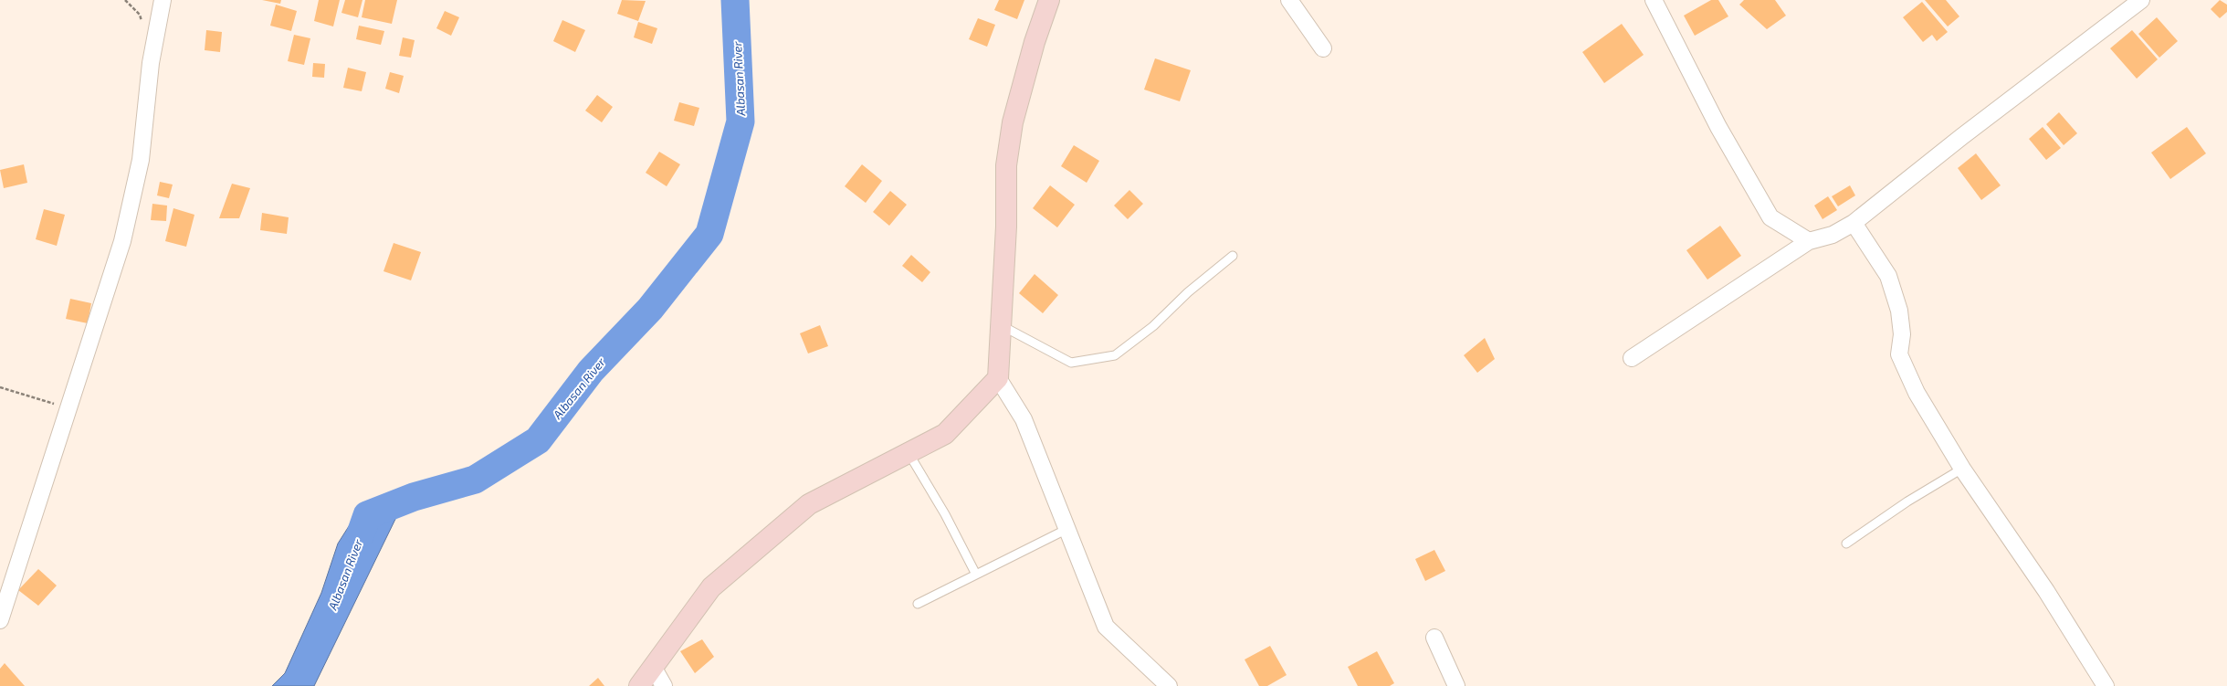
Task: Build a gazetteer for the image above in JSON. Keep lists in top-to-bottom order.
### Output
{
  "water": ["Albasan River"]
}
